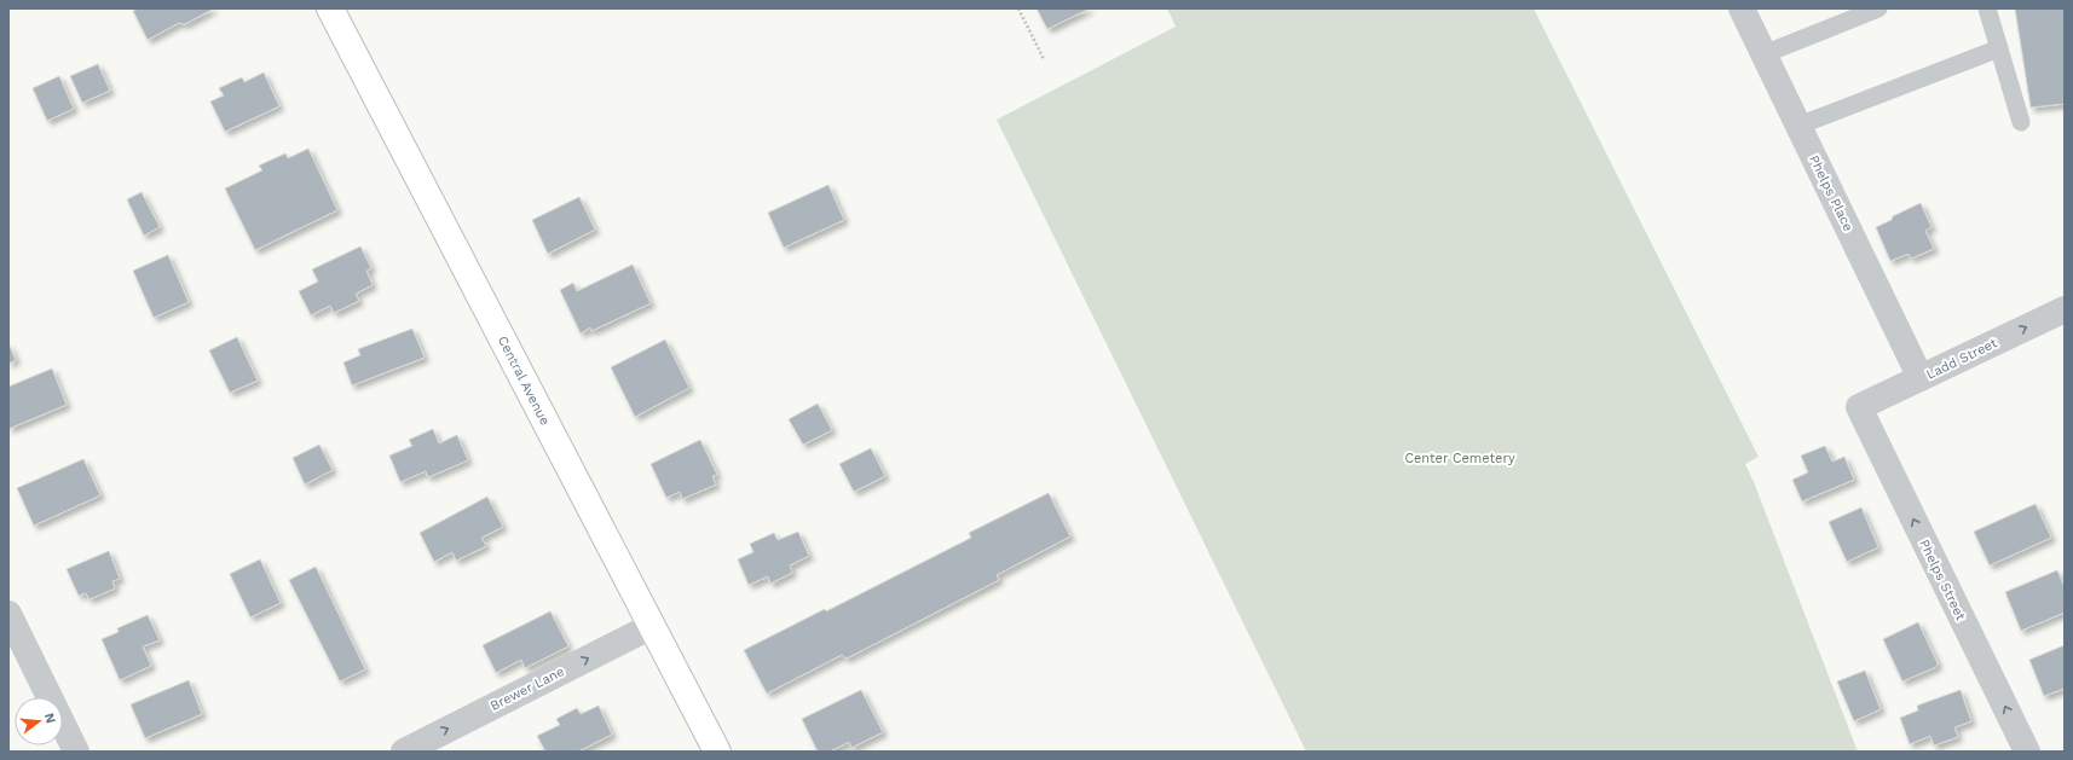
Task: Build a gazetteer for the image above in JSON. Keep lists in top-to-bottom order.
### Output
{
  "streets": {
    "street": [
      "Phelps Place",
      "Ladd Street",
      "Central Avenue",
      "Phelps Street",
      "Brewer Lane"
    ]
  },
  "crossings": [
    ["Phelps Place", "Ladd Street"],
    ["Ladd Street", "Phelps Street"],
    ["Central Avenue", "Brewer Lane"]
  ],
  "one_way": ["Ladd Street", "Phelps Street", "Brewer Lane"],
  "parks": ["Center Cemetery"],
  "north": "right"
}
